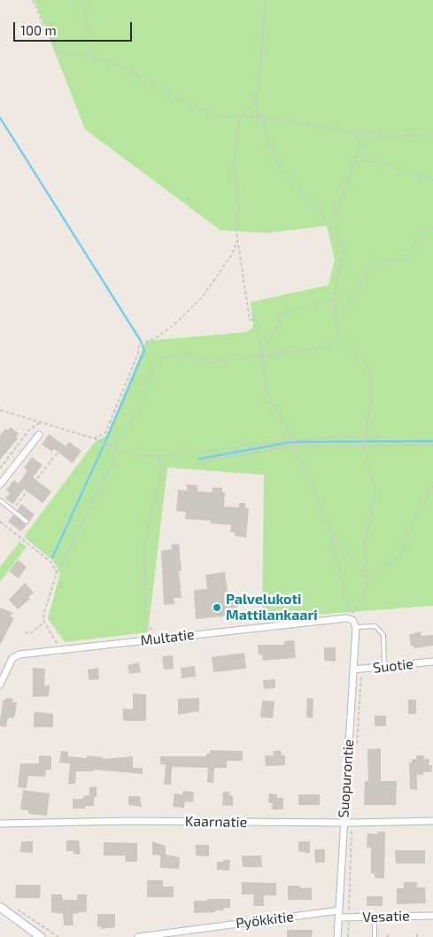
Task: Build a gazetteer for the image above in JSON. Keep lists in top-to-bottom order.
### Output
{
  "streets": {
    "street": [
      "Multatie",
      "Suotie",
      "Suopurontie",
      "Kaarnatie",
      "Vesatie",
      "Pyökkitie"
    ]
  },
  "crossings": [
    ["Multatie", "Suopurontie"],
    ["Suotie", "Suopurontie"],
    ["Suopurontie", "Kaarnatie"],
    ["Suopurontie", "Vesatie"],
    ["Suopurontie", "Pyökkitie"],
    ["Vesatie", "Pyökkitie"]
  ],
  "places": ["Palvelukoti Mattilankaari"],
  "scale_bar": "100 m"
}
